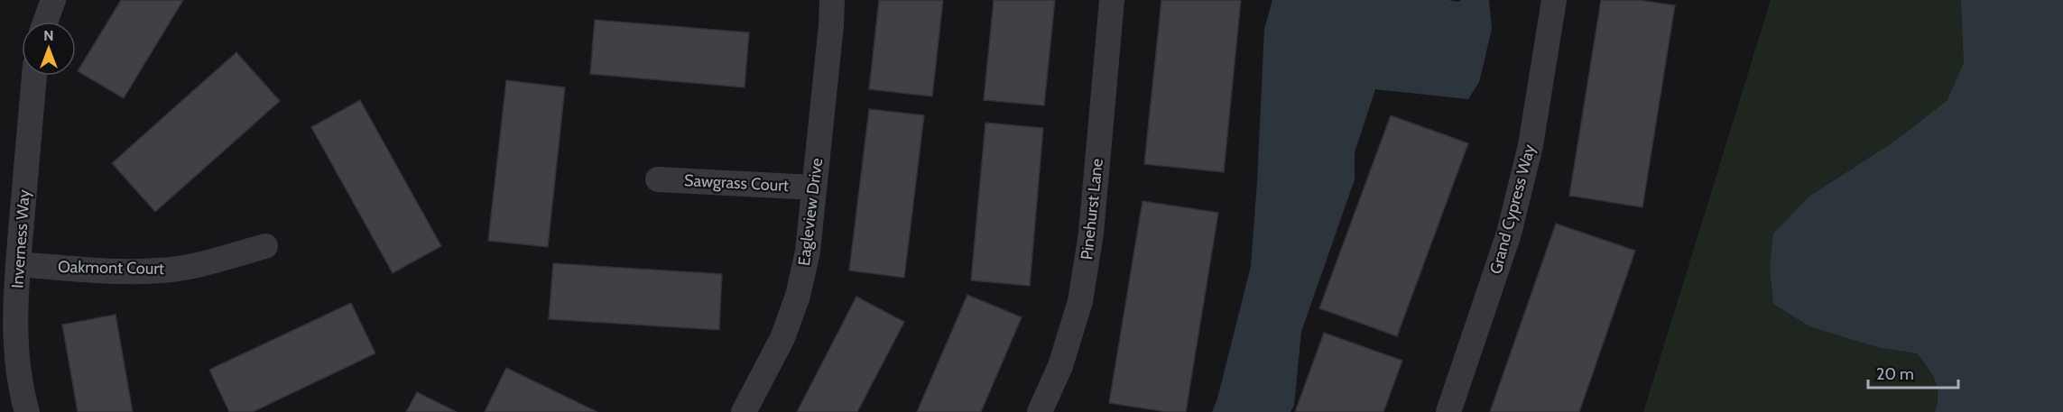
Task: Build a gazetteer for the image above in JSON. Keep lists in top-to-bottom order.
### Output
{
  "streets": {
    "street": [
      "Sawgrass Court",
      "Pinehurst Lane",
      "Grand Cypress Way",
      "Eagleview Drive",
      "Inverness Way",
      "Oakmont Court"
    ]
  },
  "crossings": [
    ["Sawgrass Court", "Eagleview Drive"],
    ["Inverness Way", "Oakmont Court"]
  ],
  "scale_bar": "20 m",
  "north": "top"
}
